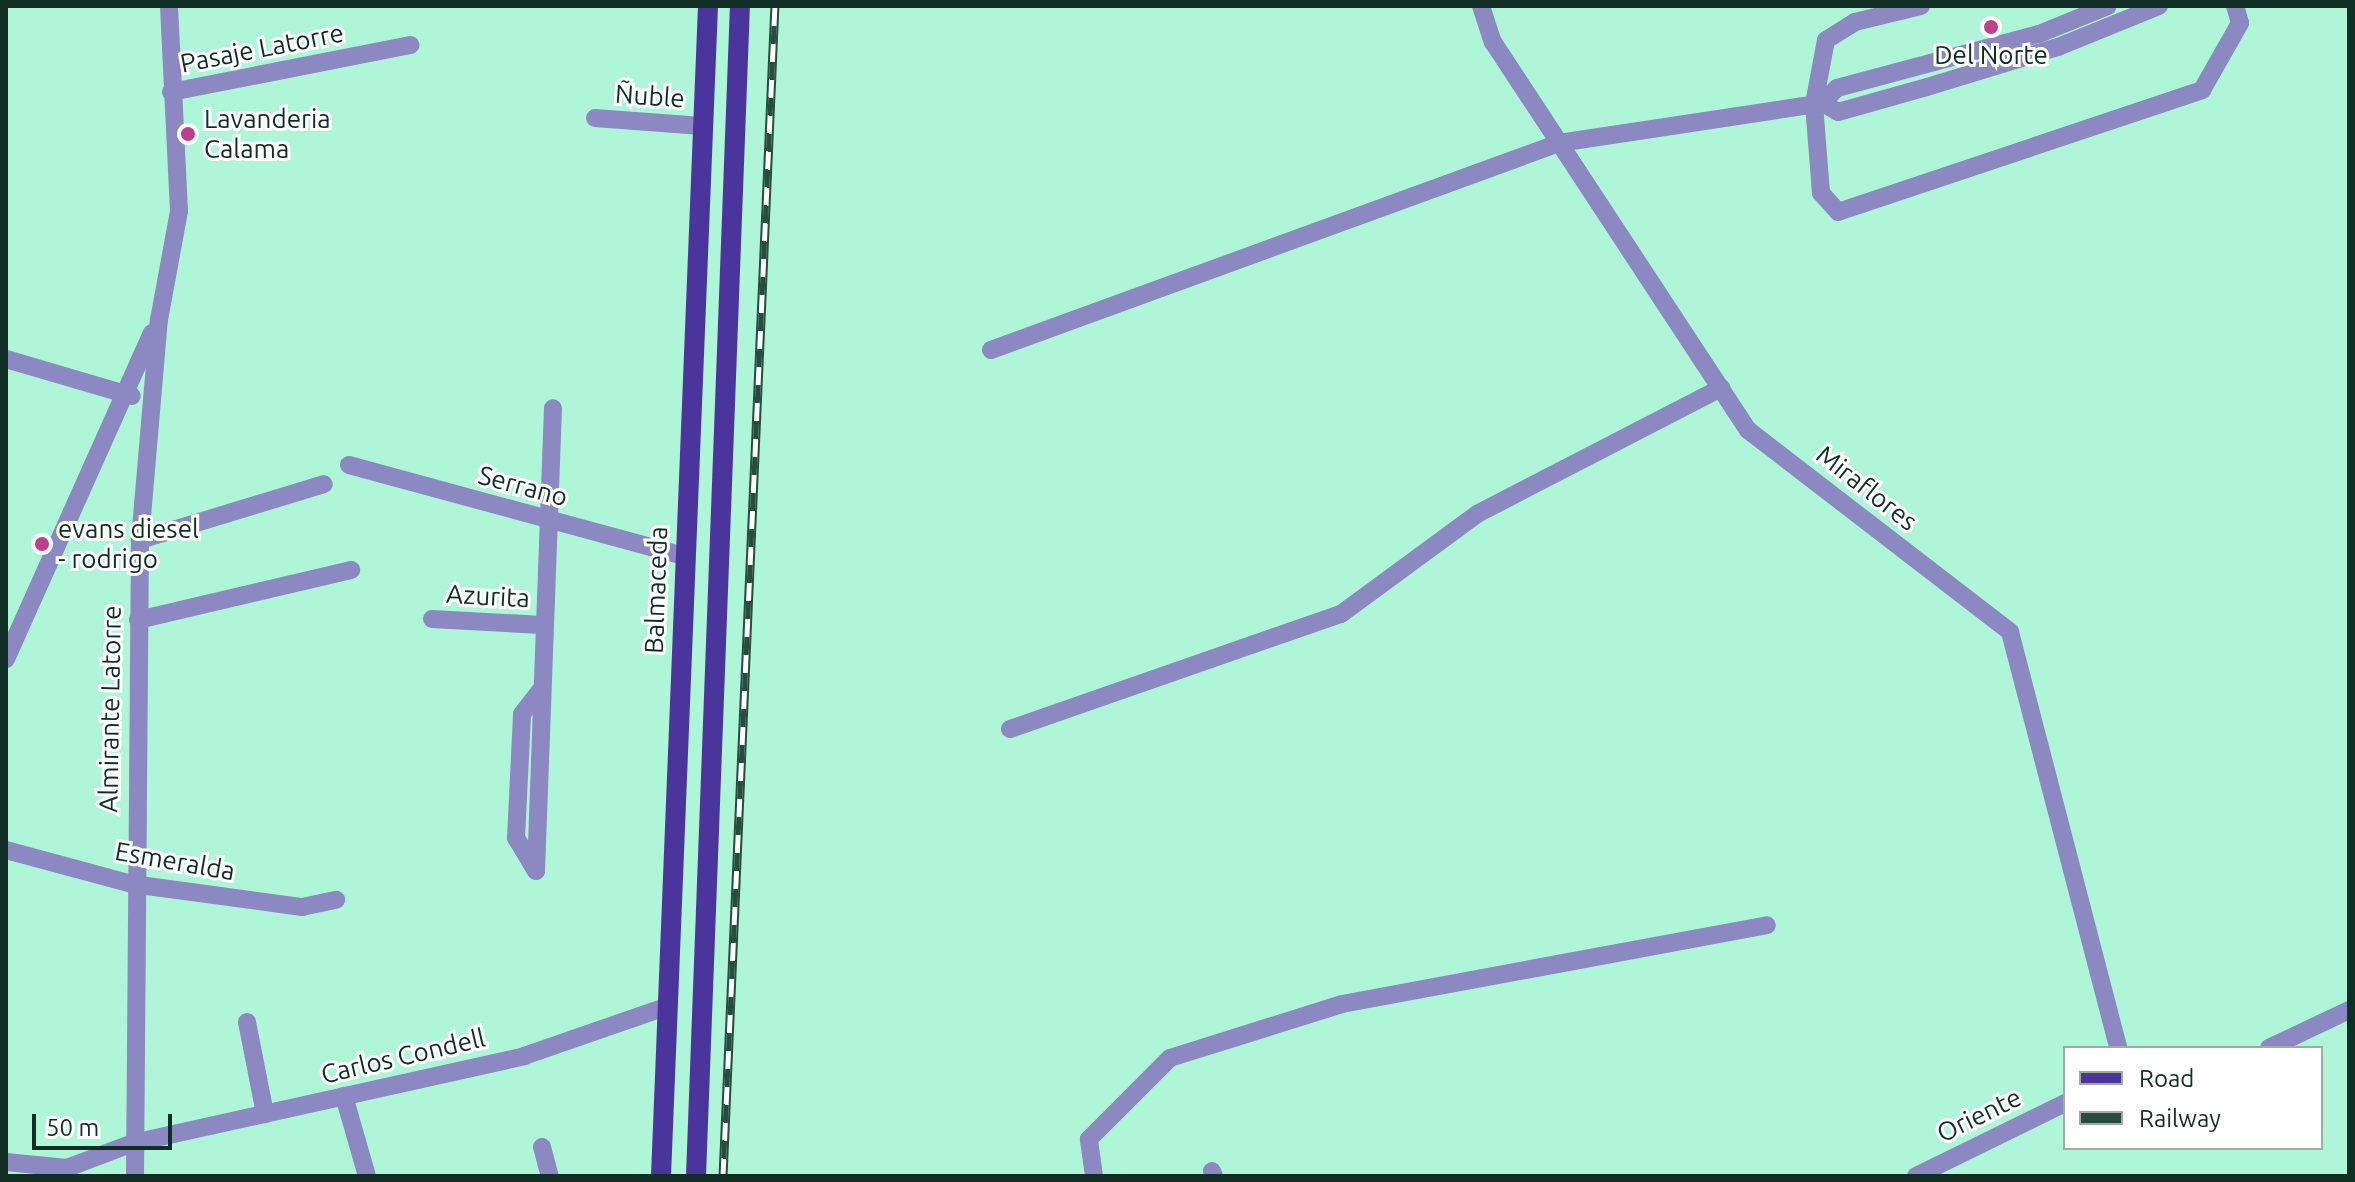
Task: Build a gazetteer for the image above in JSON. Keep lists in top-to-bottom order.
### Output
{
  "streets": {
    "main road": ["Balmaceda"],
    "street": [
      "Pasaje Latorre",
      "Ñuble",
      "Serrano",
      "Miraflores",
      "Azurita",
      "Almirante Latorre",
      "Esmeralda",
      "Carlos Condell",
      "Oriente"
    ]
  },
  "crossings": [
    ["Pasaje Latorre", "Almirante Latorre"],
    ["Ñuble", "Balmaceda"],
    ["Serrano", "Balmaceda"],
    ["Balmaceda", "Carlos Condell"],
    ["Almirante Latorre", "Esmeralda"],
    ["Almirante Latorre", "Carlos Condell"]
  ],
  "places": ["Del Norte", "Lavanderia Calama", "evans diesel - rodrigo"],
  "legend": ["Road", "Railway"],
  "scale_bar": "50 m"
}
